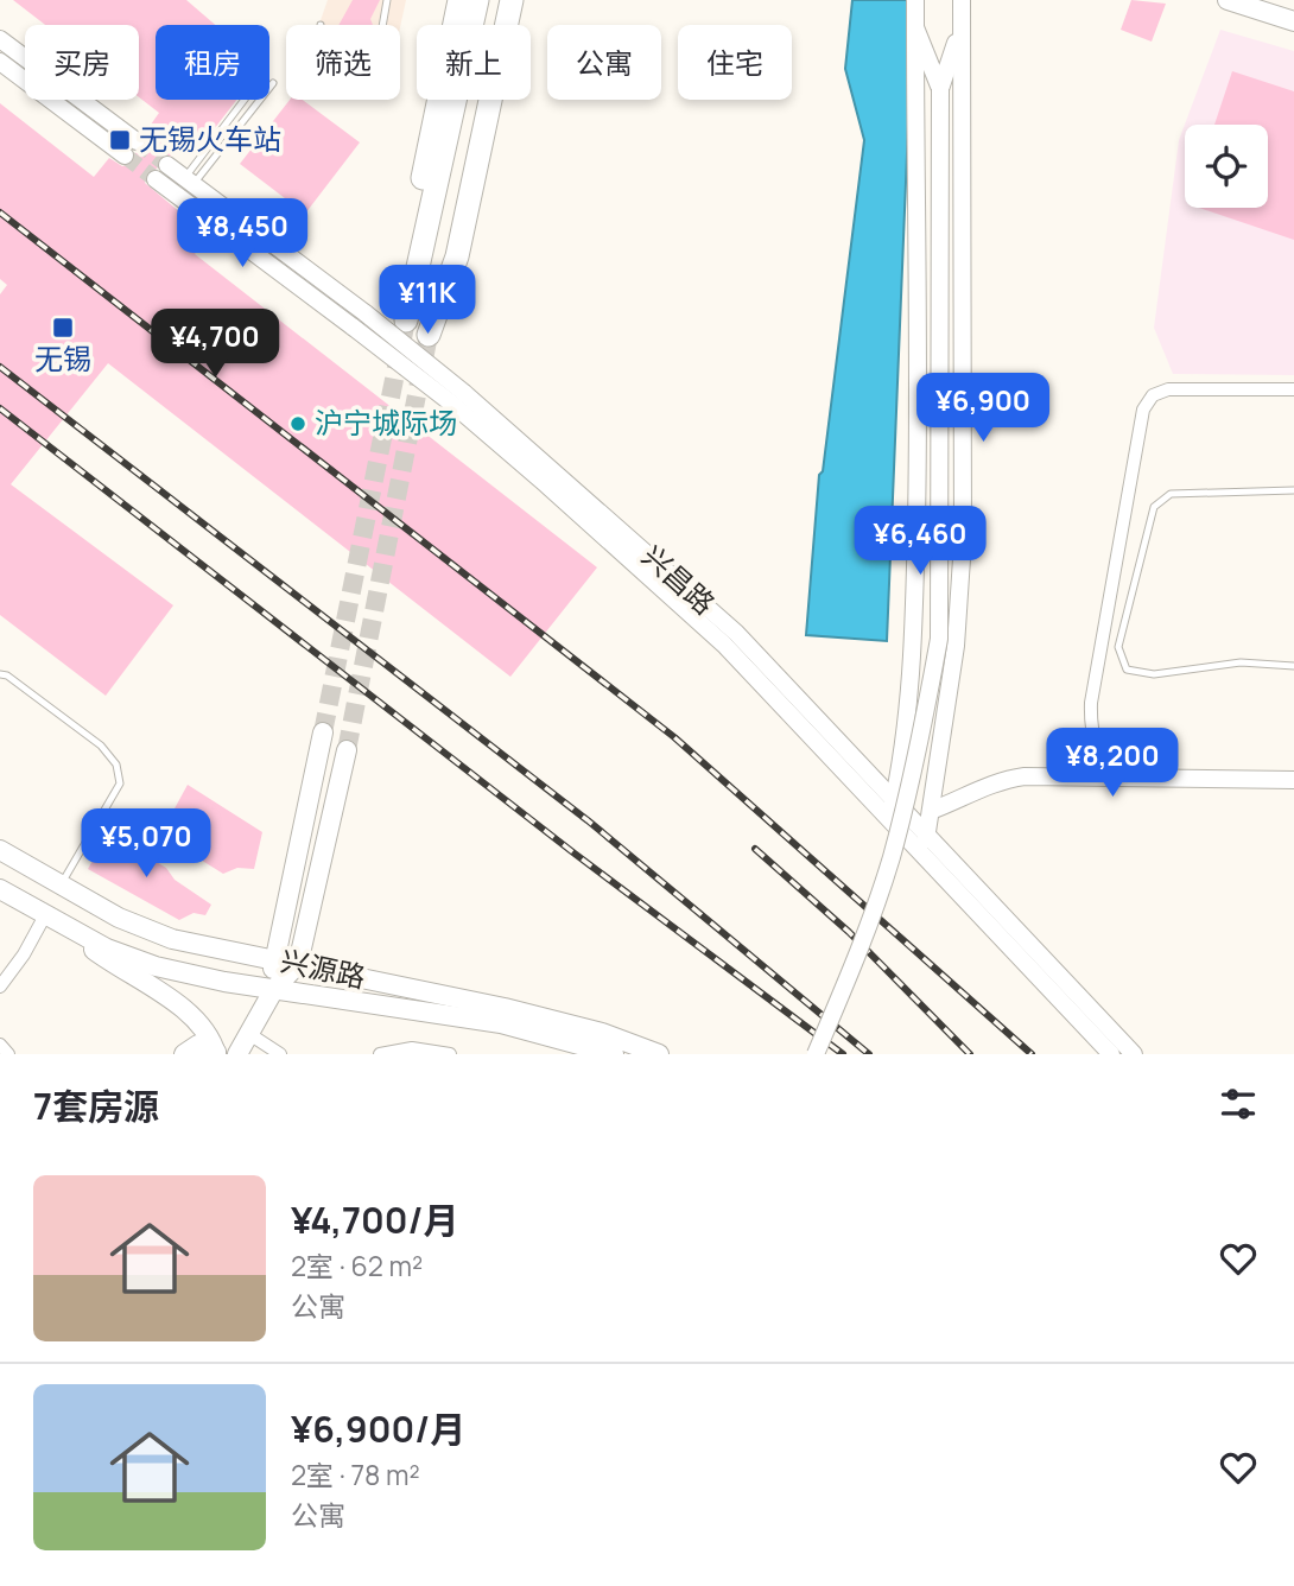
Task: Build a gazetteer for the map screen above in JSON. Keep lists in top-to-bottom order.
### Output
{
  "streets": {
    "main road": ["兴昌路", "兴源路"]
  },
  "places": {
    "transit": ["无锡火车站", "无锡"],
    "other": ["沪宁城际场"]
  },
  "page": {
    "chip": [
      "买房",
      "租房",
      "筛选",
      "新上",
      "公寓",
      "住宅"
    ],
    "price": [
      "¥8,450",
      "¥11K",
      "¥4,700",
      "¥6,900",
      "¥6,460",
      "¥8,200",
      "¥5,070"
    ],
    "heading": "7套房源",
    "list": [
      {
        "name": "¥4,700/月",
        "note": "2室 · 62 m² · 公寓"
      },
      {
        "name": "¥6,900/月",
        "note": "2室 · 78 m² · 公寓"
      }
    ]
  }
}
